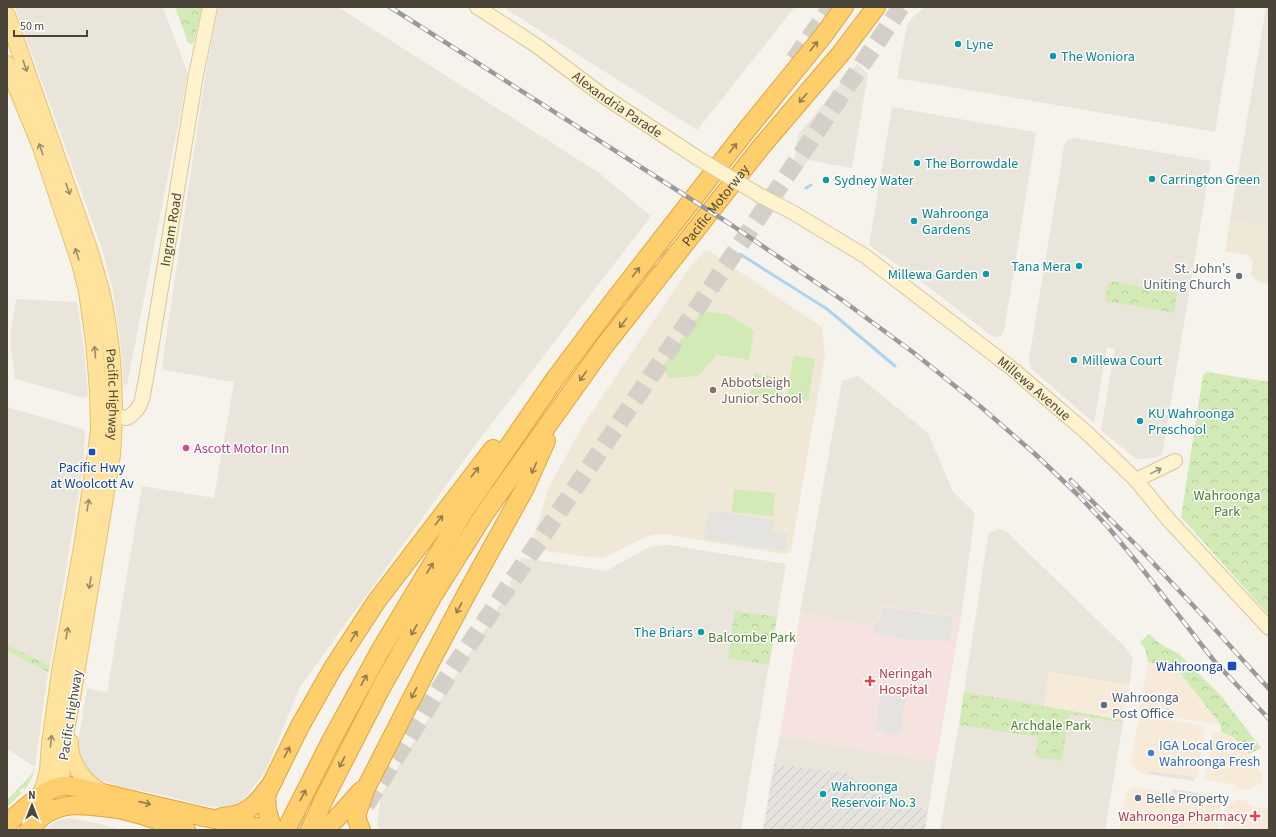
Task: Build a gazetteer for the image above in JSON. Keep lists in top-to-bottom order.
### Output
{
  "streets": {
    "highway": ["Pacific Motorway"],
    "main road": ["Pacific Highway"],
    "street": ["Alexandria Parade", "Ingram Road", "Millewa Avenue"]
  },
  "crossings": [
    ["Alexandria Parade", "Millewa Avenue"],
    ["Ingram Road", "Pacific Highway"]
  ],
  "parks": ["Wahroonga Park", "Balcombe Park", "Archdale Park"],
  "places": {
    "other": [
      "Lyne",
      "The Woniora",
      "The Borrowdale",
      "Carrington Green",
      "Sydney Water",
      "Wahroonga Gardens",
      "Tana Mera",
      "Millewa Garden",
      "St. John's Uniting Church",
      "Millewa Court",
      "Abbotsleigh Junior School",
      "KU Wahroonga Preschool",
      "Ascott Motor Inn",
      "The Briars",
      "Wahroonga Post Office",
      "IGA Local Grocer Wahroonga Fresh",
      "Wahroonga Reservoir No.3",
      "Belle Property"
    ],
    "transit": ["Pacific Hwy at Woolcott Av", "Wahroonga"],
    "health": ["Neringah Hospital", "Wahroonga Pharmacy"]
  },
  "scale_bar": "50 m",
  "north": "top"
}
